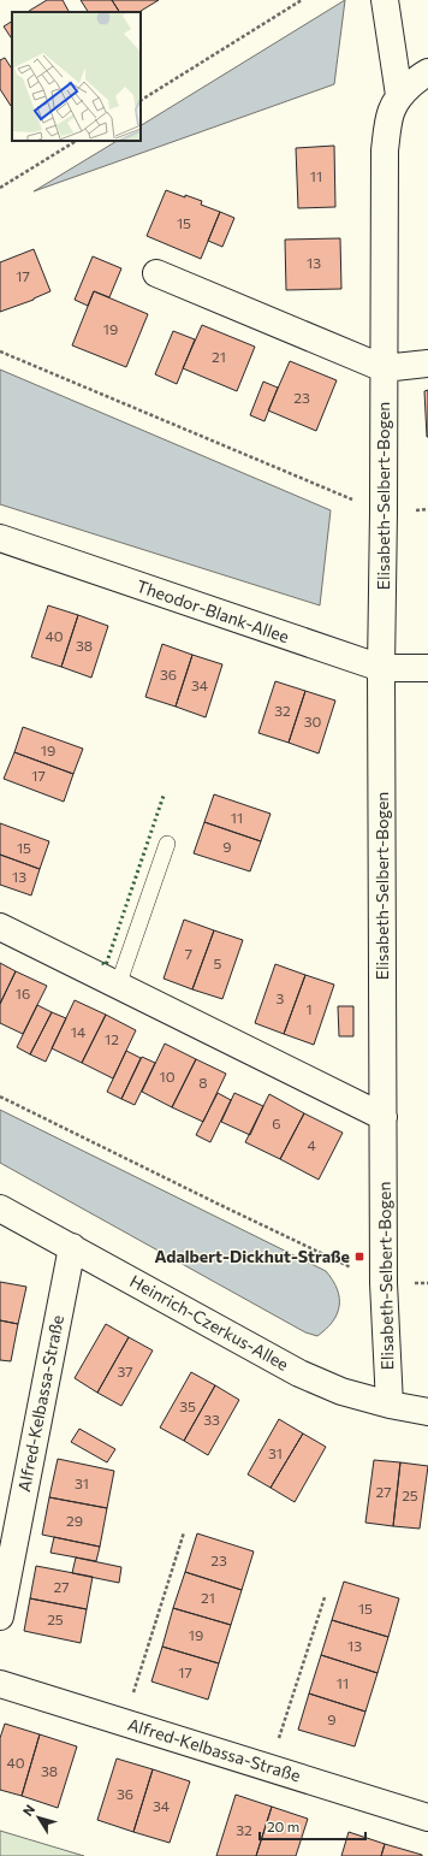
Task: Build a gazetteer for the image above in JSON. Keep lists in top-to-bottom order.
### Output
{
  "streets": {
    "street": [
      "Elisabeth-Selbert-Bogen",
      "Theodor-Blank-Allee",
      "Heinrich-Czerkus-Allee",
      "Alfred-Kelbassa-Straße"
    ]
  },
  "crossings": [
    ["Elisabeth-Selbert-Bogen", "Theodor-Blank-Allee"],
    ["Elisabeth-Selbert-Bogen", "Heinrich-Czerkus-Allee"],
    ["Heinrich-Czerkus-Allee", "Alfred-Kelbassa-Straße"]
  ],
  "places": {
    "transit": ["Adalbert-Dickhut-Straße"]
  },
  "house_numbers": [
    "11",
    "15",
    "13",
    "17",
    "19",
    "21",
    "23",
    "40",
    "38",
    "36",
    "34",
    "32",
    "30",
    "19",
    "17",
    "11",
    "9",
    "15",
    "13",
    "7",
    "5",
    "16",
    "3",
    "1",
    "14",
    "12",
    "10",
    "8",
    "6",
    "4",
    "37",
    "35",
    "33",
    "31",
    "31",
    "27",
    "25",
    "29",
    "23",
    "27",
    "21",
    "15",
    "25",
    "19",
    "13",
    "17",
    "11",
    "9",
    "40",
    "38",
    "36",
    "34",
    "32"
  ],
  "scale_bar": "20 m",
  "north": "top left"
}
